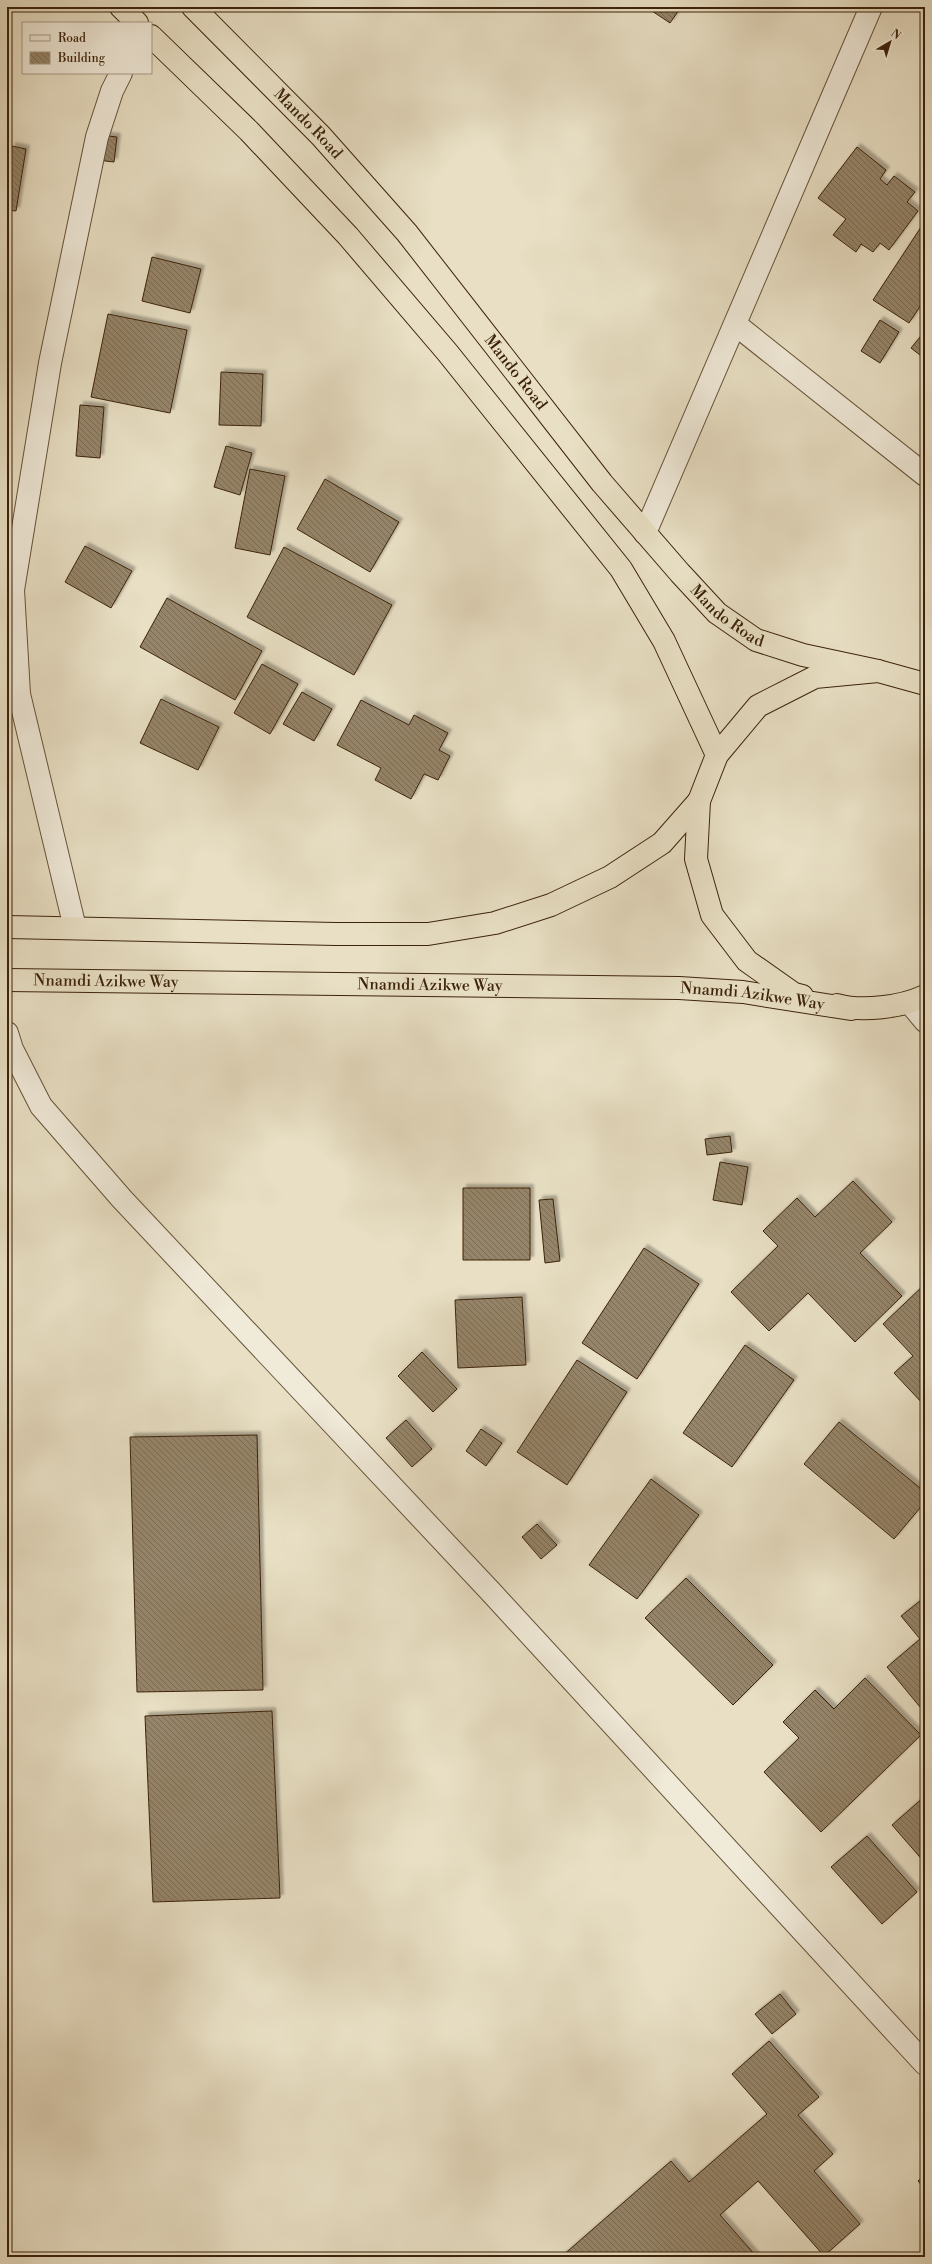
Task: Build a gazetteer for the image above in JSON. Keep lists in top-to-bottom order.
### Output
{
  "streets": {
    "highway": ["Mando Road", "Nnamdi Azikwe Way"]
  },
  "legend": ["Road", "Building"],
  "north": "top right"
}
